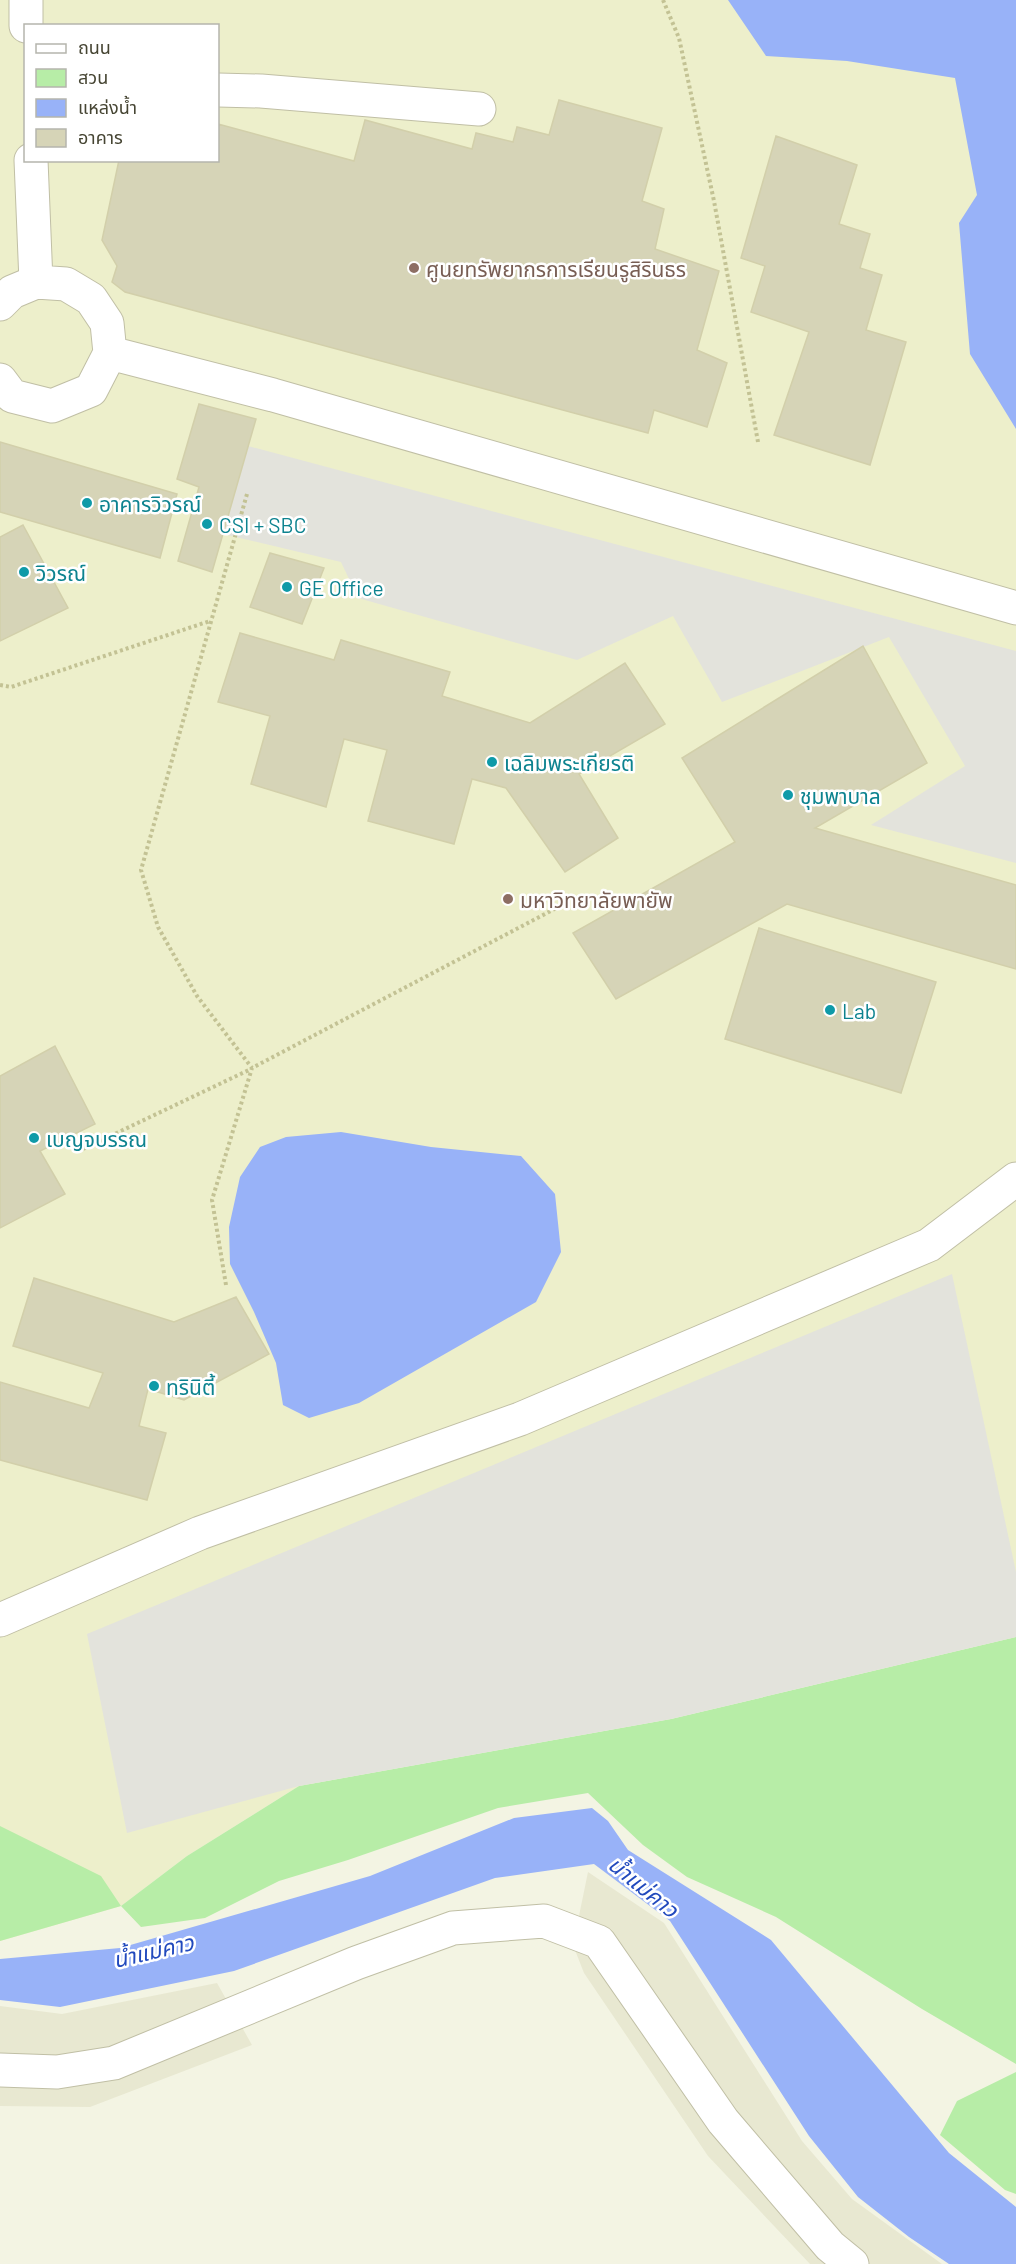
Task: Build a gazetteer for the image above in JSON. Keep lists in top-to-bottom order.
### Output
{
  "water": ["น้ำแม่คาว"],
  "places": [
    "ศูนยทรัพยากรการเรียนรูสิรินธร",
    "อาคารวิวรณ์",
    "CSI + SBC",
    "วิวรณ์",
    "GE Office",
    "เฉลิมพระเกียรติ",
    "ชุมพาบาล",
    "มหาวิทยาลัยพายัพ",
    "Lab",
    "เบญจบรรณ",
    "ทรินิตี้"
  ],
  "legend": [
    "ถนน",
    "สวน",
    "แหล่งน้ำ",
    "อาคาร"
  ]
}
